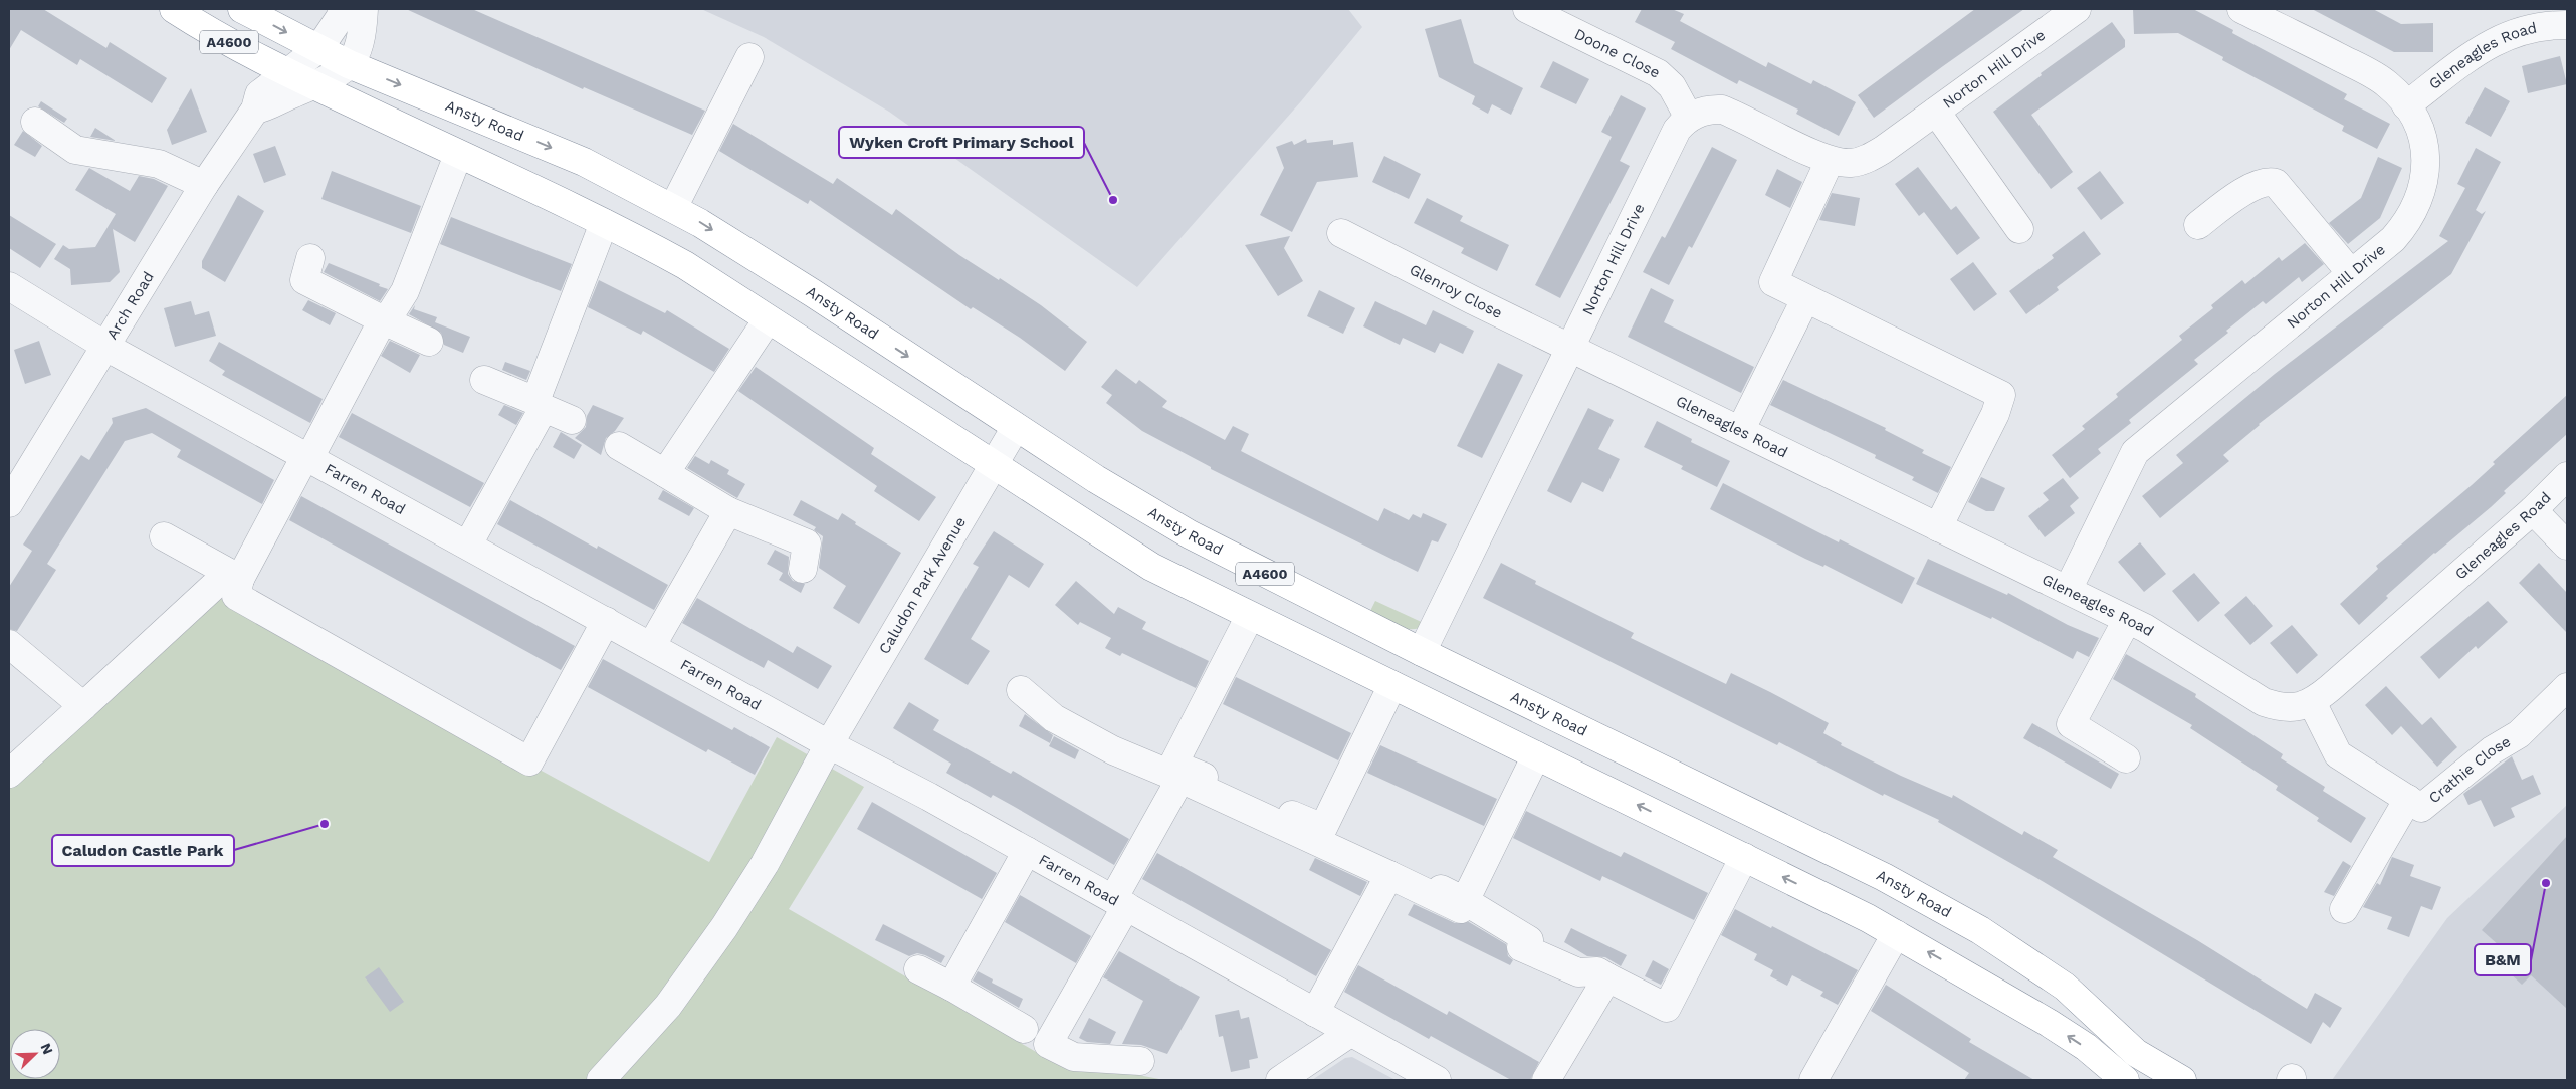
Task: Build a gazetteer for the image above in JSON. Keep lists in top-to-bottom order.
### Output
{
  "streets": {
    "highway": ["A4600", "Ansty Road"],
    "street": [
      "Doone Close",
      "Gleneagles Road",
      "Norton Hill Drive",
      "Glenroy Close",
      "Arch Road",
      "Farren Road",
      "Caludon Park Avenue",
      "Crathie Close"
    ]
  },
  "crossings": [
    ["A4600", "Caludon Park Avenue"],
    ["Doone Close", "Norton Hill Drive"],
    ["Gleneagles Road", "Norton Hill Drive"],
    ["Gleneagles Road", "Glenroy Close"],
    ["Gleneagles Road", "Crathie Close"],
    ["Norton Hill Drive", "Ansty Road"],
    ["Norton Hill Drive", "Glenroy Close"],
    ["Ansty Road", "Caludon Park Avenue"],
    ["Arch Road", "Farren Road"],
    ["Farren Road", "Caludon Park Avenue"]
  ],
  "places": ["Wyken Croft Primary School", "Caludon Castle Park", "B&M"],
  "north": "top right"
}
